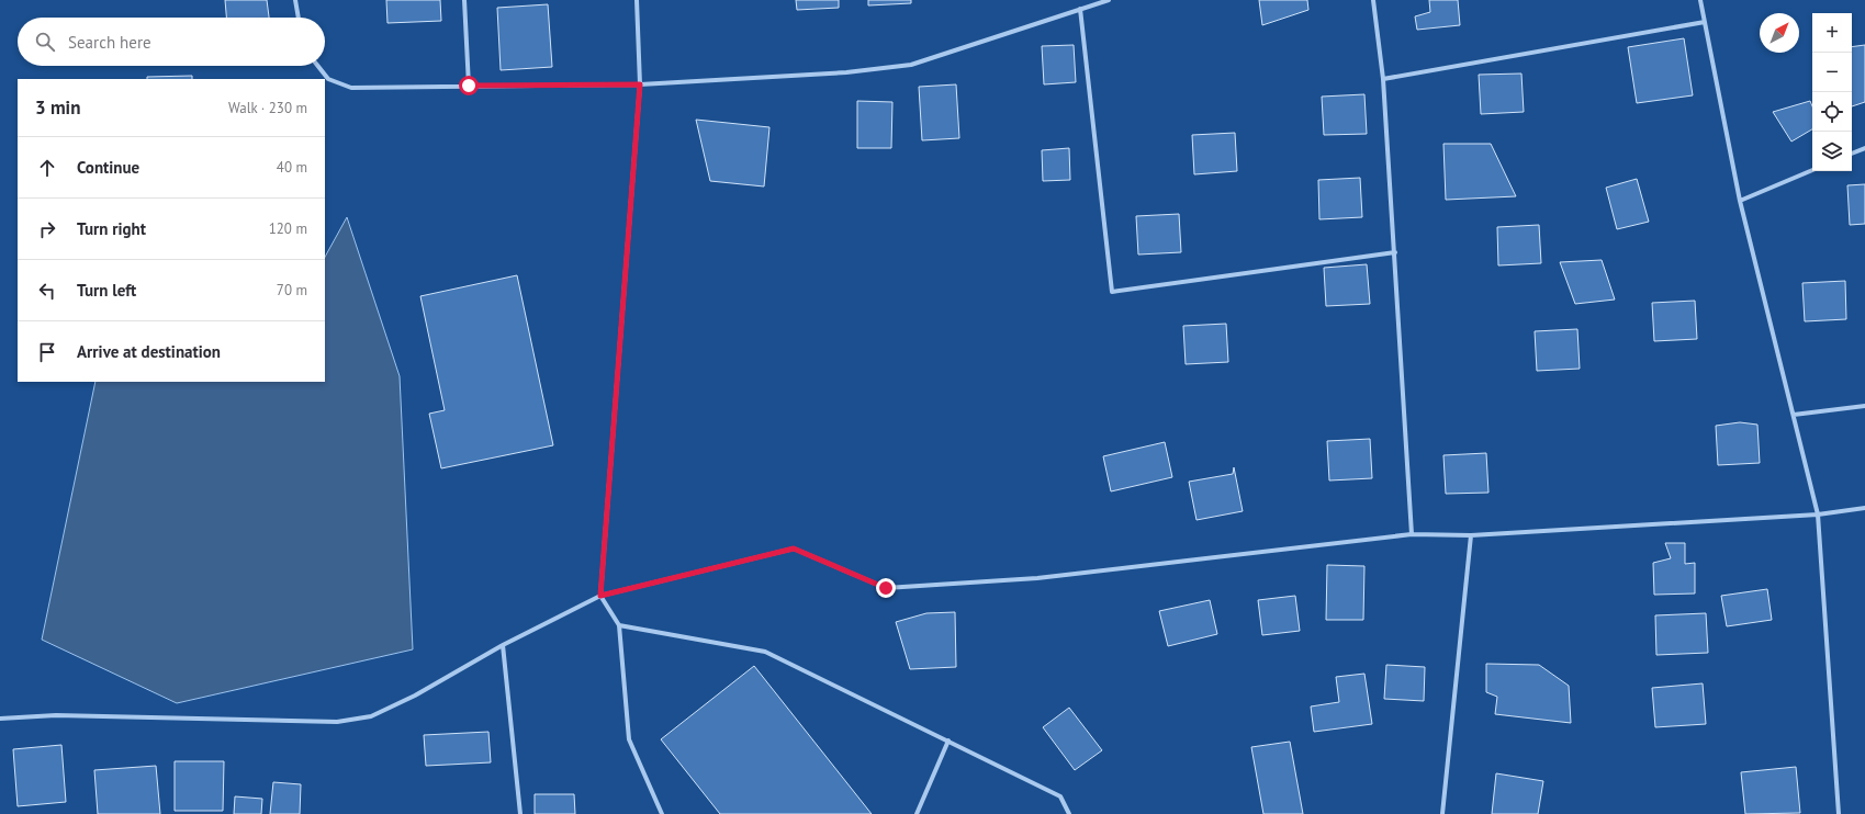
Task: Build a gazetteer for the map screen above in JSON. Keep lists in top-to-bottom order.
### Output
{
  "north": "top right",
  "page": {
    "map_buttons": ["+", "−"],
    "search": "Search here",
    "heading": ["3 min", "Walk · 230 m"],
    "list": [
      ["Continue", "40 m"],
      ["Turn right", "120 m"],
      ["Turn left", "70 m"],
      "Arrive at destination"
    ]
  }
}
